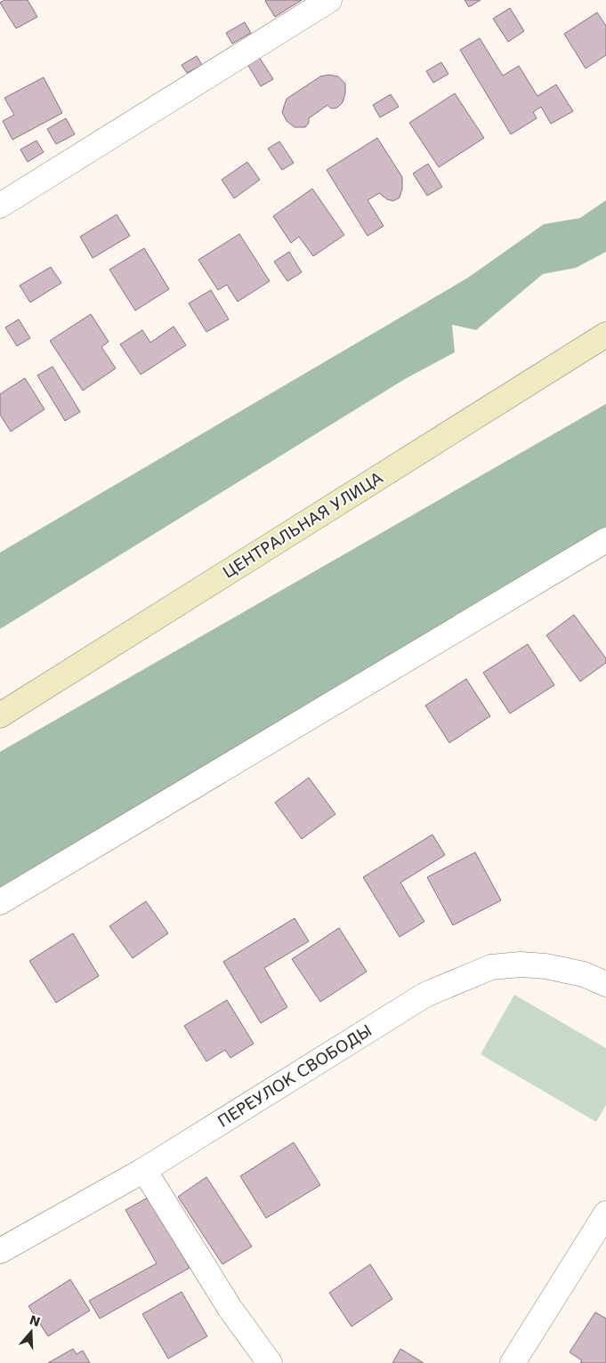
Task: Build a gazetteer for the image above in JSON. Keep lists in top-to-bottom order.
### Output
{
  "streets": {
    "street": ["ЦЕНТРАЛЬНАЯ УЛИЦА", "ПЕРЕУЛОК СВОБОДЫ"]
  },
  "north": "top"
}
